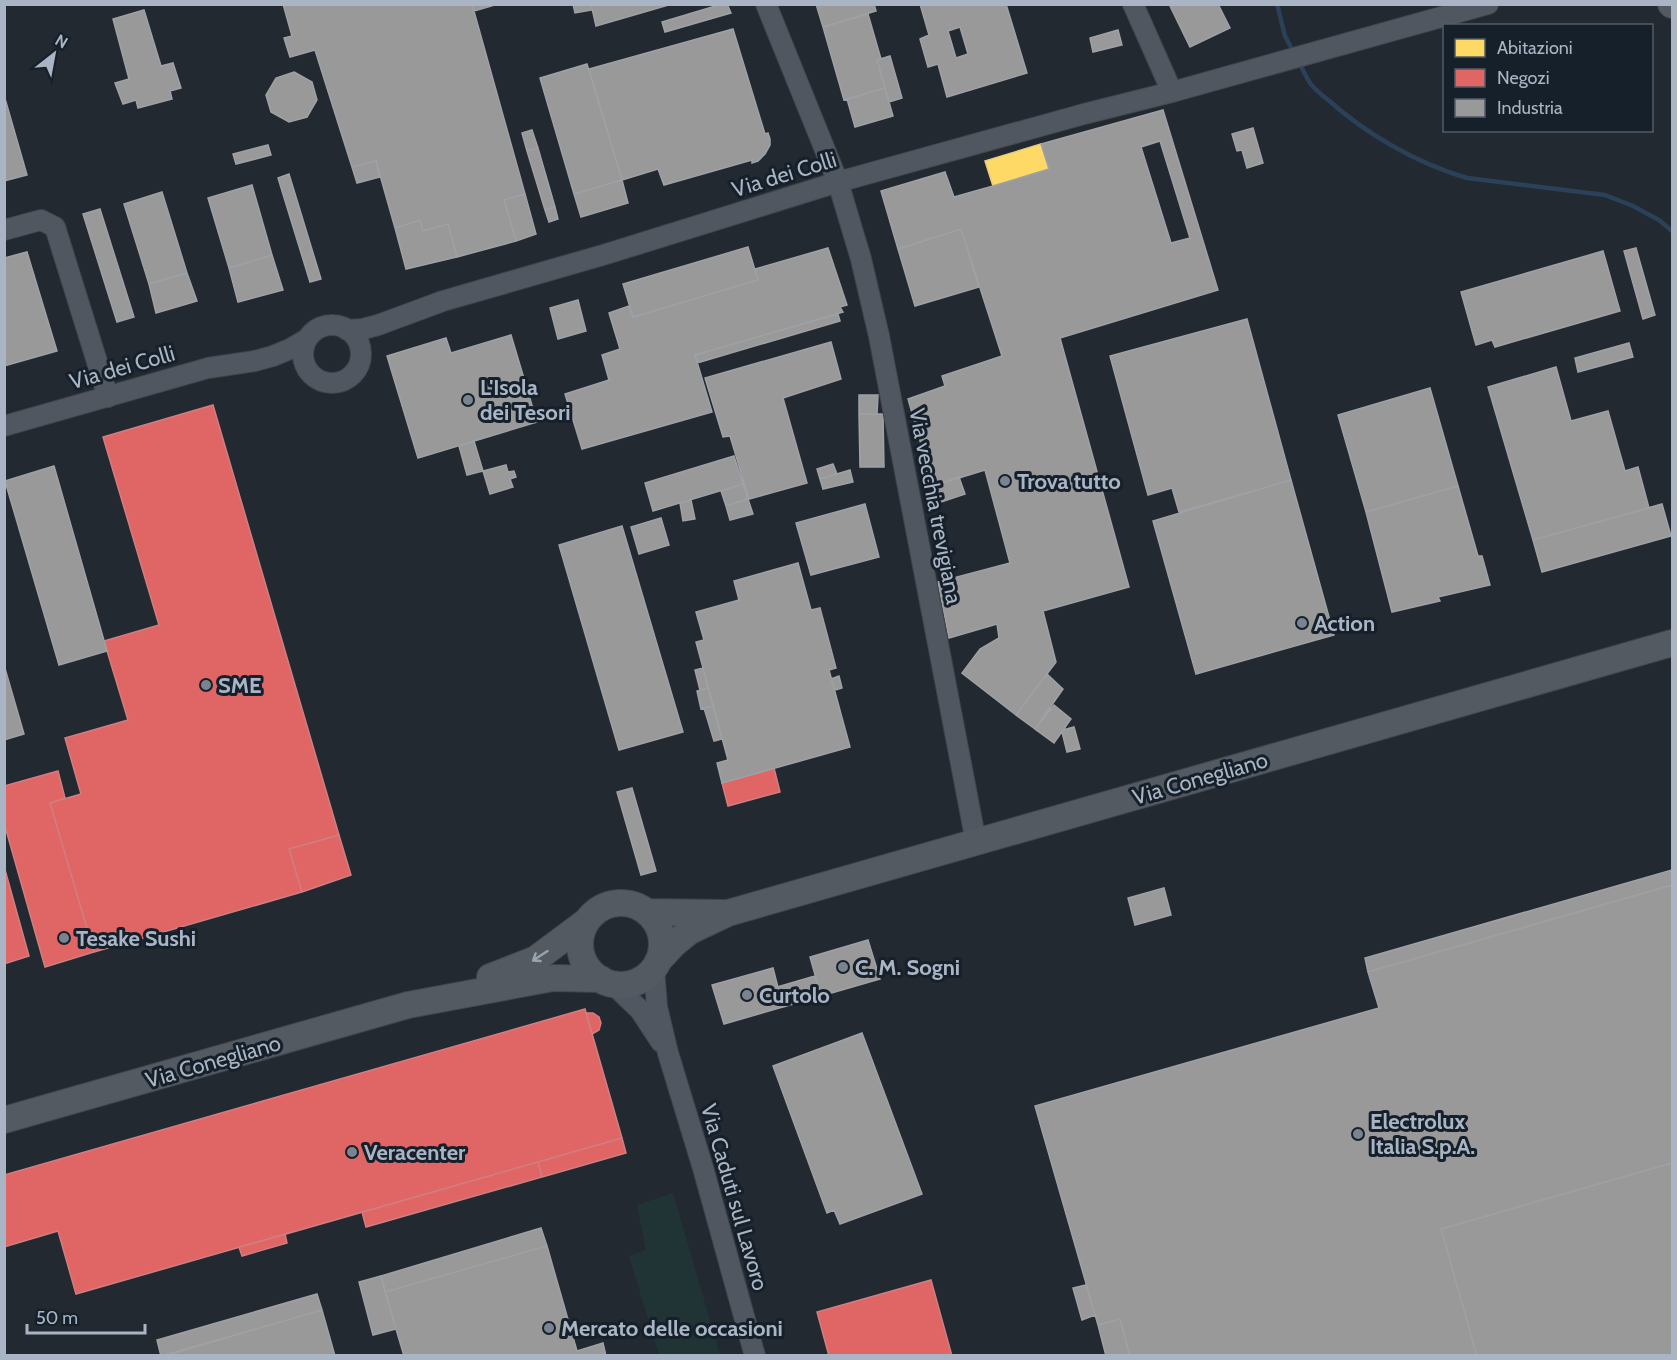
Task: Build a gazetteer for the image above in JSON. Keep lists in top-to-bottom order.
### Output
{
  "streets": {
    "main road": ["Via Conegliano"],
    "street": ["Via dei Colli", "Via vecchia trevigiana", "Via Caduti sul Lavoro"]
  },
  "crossings": [
    ["Via dei Colli", "Via vecchia trevigiana"],
    ["Via vecchia trevigiana", "Via Conegliano"],
    ["Via Conegliano", "Via Caduti sul Lavoro"]
  ],
  "places": [
    "L'Isola dei Tesori",
    "Trova tutto",
    "Action",
    "SME",
    "Tesake Sushi",
    "C. M. Sogni",
    "Curtolo",
    "Electrolux Italia S.p.A.",
    "Veracenter",
    "Mercato delle occasioni"
  ],
  "legend": ["Abitazioni", "Negozi", "Industria"],
  "scale_bar": "50 m",
  "north": "top right"
}
